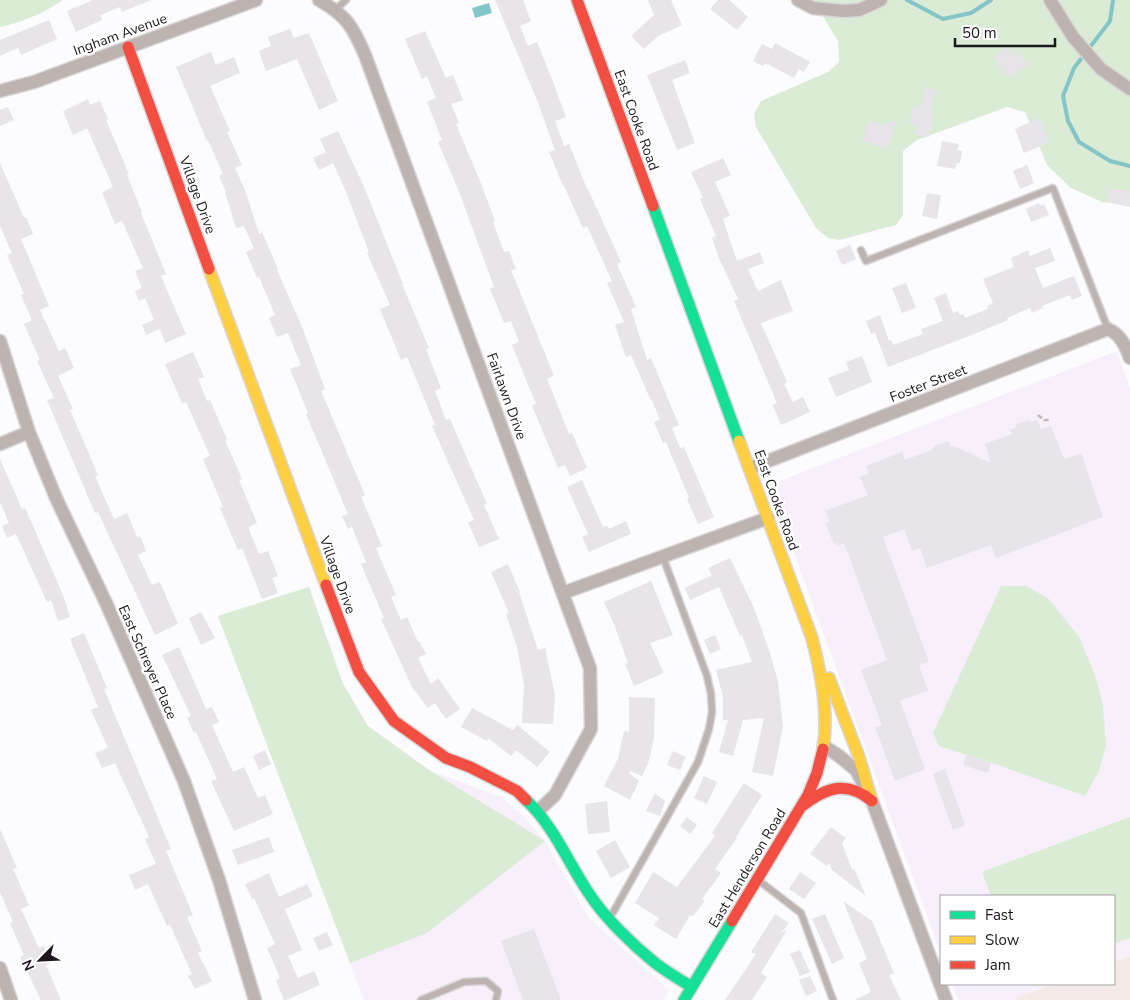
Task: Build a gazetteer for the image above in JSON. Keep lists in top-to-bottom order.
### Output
{
  "streets": {
    "main road": ["East Cooke Road", "Village Drive", "East Henderson Road"],
    "street": [
      "Ingham Avenue",
      "Foster Street",
      "Fairlawn Drive",
      "East Schreyer Place"
    ]
  },
  "crossings": [
    ["Ingham Avenue", "Village Drive"],
    ["East Cooke Road", "Foster Street"],
    ["East Cooke Road", "East Henderson Road"],
    ["Village Drive", "Fairlawn Drive"],
    ["Village Drive", "East Henderson Road"]
  ],
  "legend": ["Fast", "Slow", "Jam"],
  "scale_bar": "50 m",
  "north": "bottom left"
}
